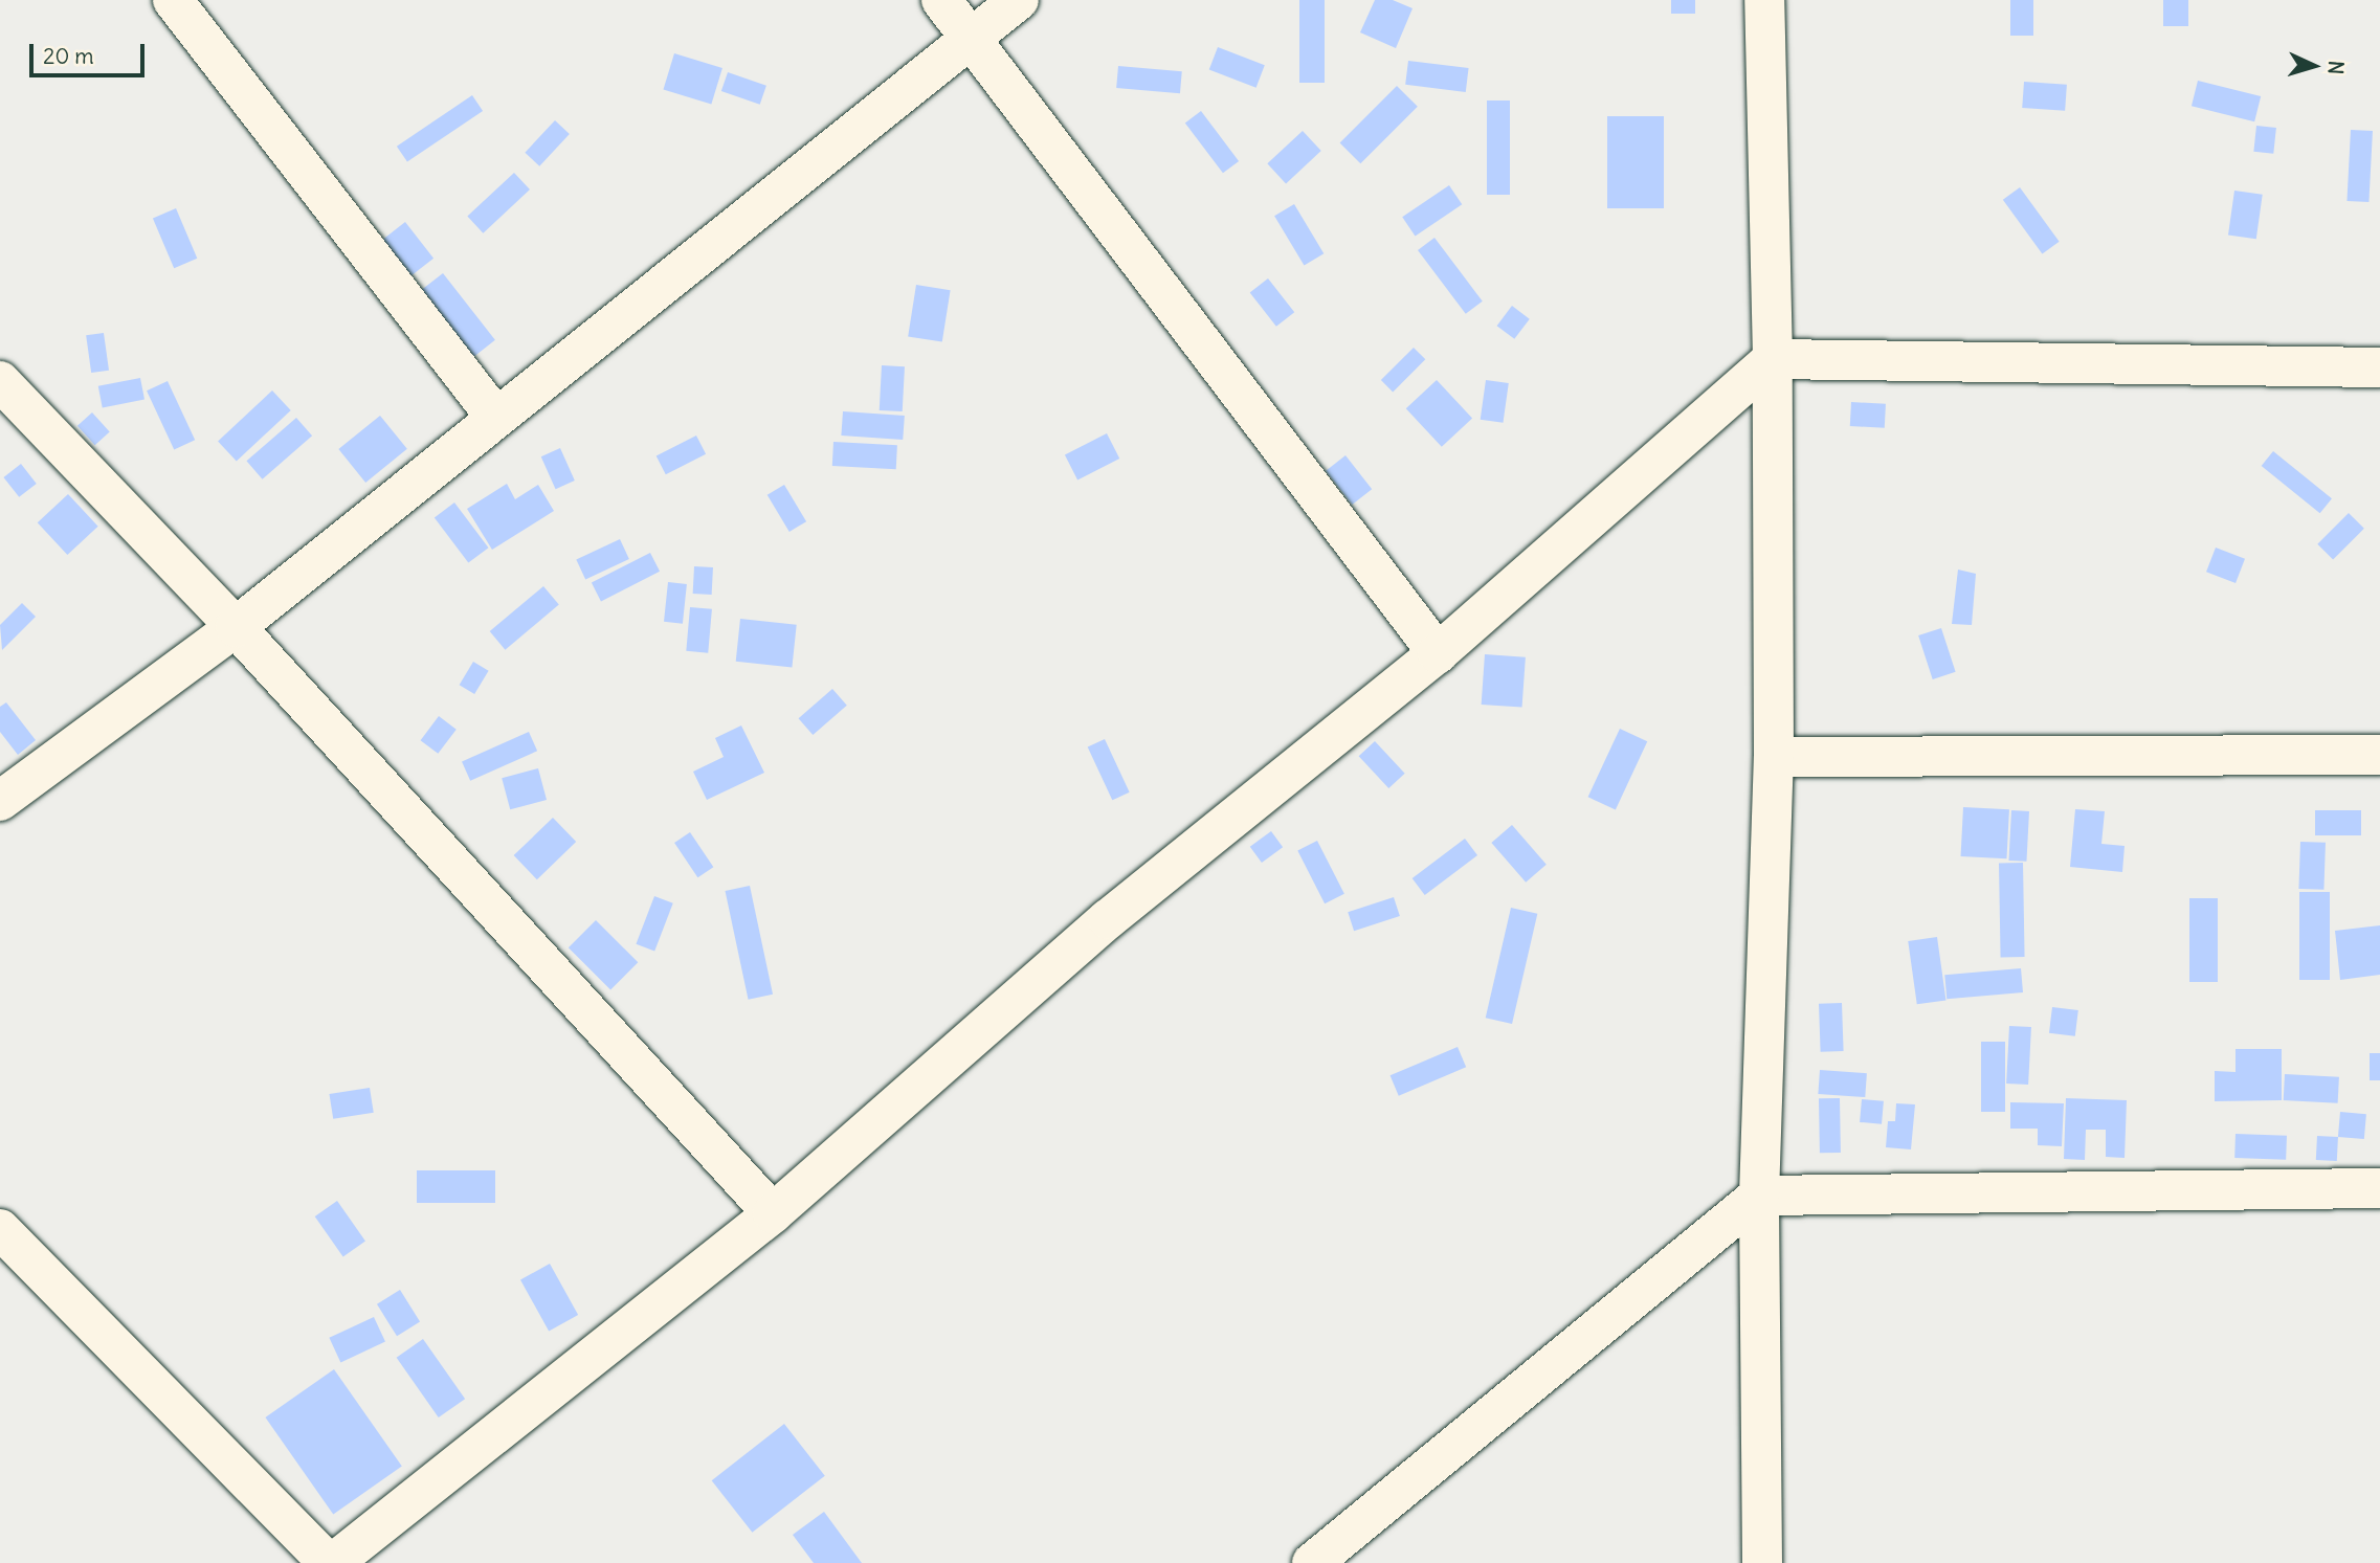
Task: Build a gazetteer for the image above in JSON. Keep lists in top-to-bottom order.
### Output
{
  "scale_bar": "20 m",
  "north": "right"
}
